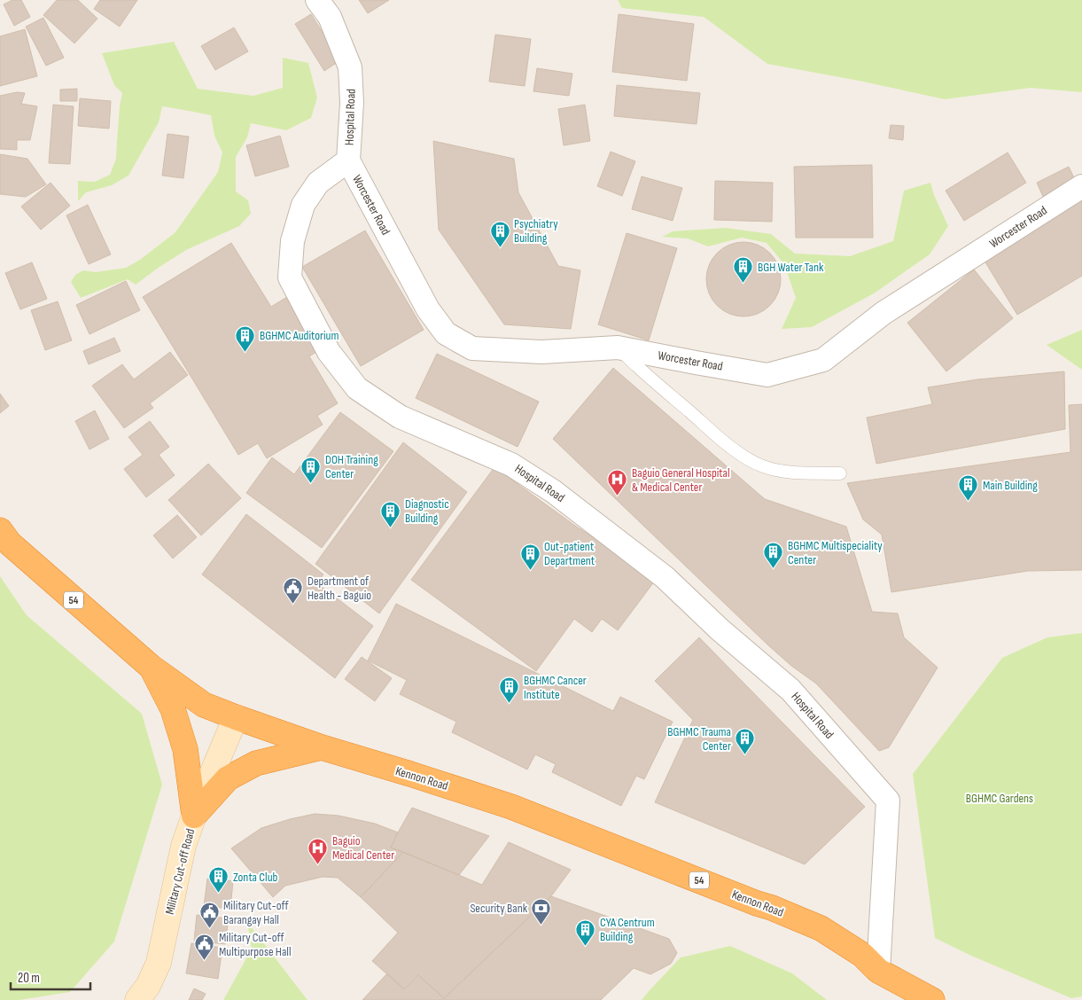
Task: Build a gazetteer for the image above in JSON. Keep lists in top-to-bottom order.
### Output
{
  "streets": {
    "highway": ["54", "Kennon Road"],
    "main road": ["Military Cut-off Road"],
    "street": ["Hospital Road", "Worcester Road"]
  },
  "crossings": [
    ["Hospital Road", "Worcester Road"],
    ["Hospital Road", "Kennon Road"],
    ["Kennon Road", "Military Cut-off Road"]
  ],
  "parks": ["BGHMC Gardens"],
  "places": {
    "building": [
      "Psychiatry Building",
      "BGH Water Tank",
      "BGHMC Auditorium",
      "DOH Training Center",
      "Main Building",
      "Diagnostic Building",
      "BGHMC Multispeciality Center",
      "Out-patient Department",
      "BGHMC Cancer Institute",
      "BGHMC Trauma Center",
      "Zonta Club",
      "CYA Centrum Building"
    ],
    "hospital": ["Baguio General Hospital & Medical Center", "Baguio Medical Center"],
    "public building": ["Department of Health - Baguio", "Military Cut-off Barangay Hall", "Military Cut-off Multipurpose Hall"],
    "bank": ["Security Bank"]
  },
  "scale_bar": "20 m"
}
